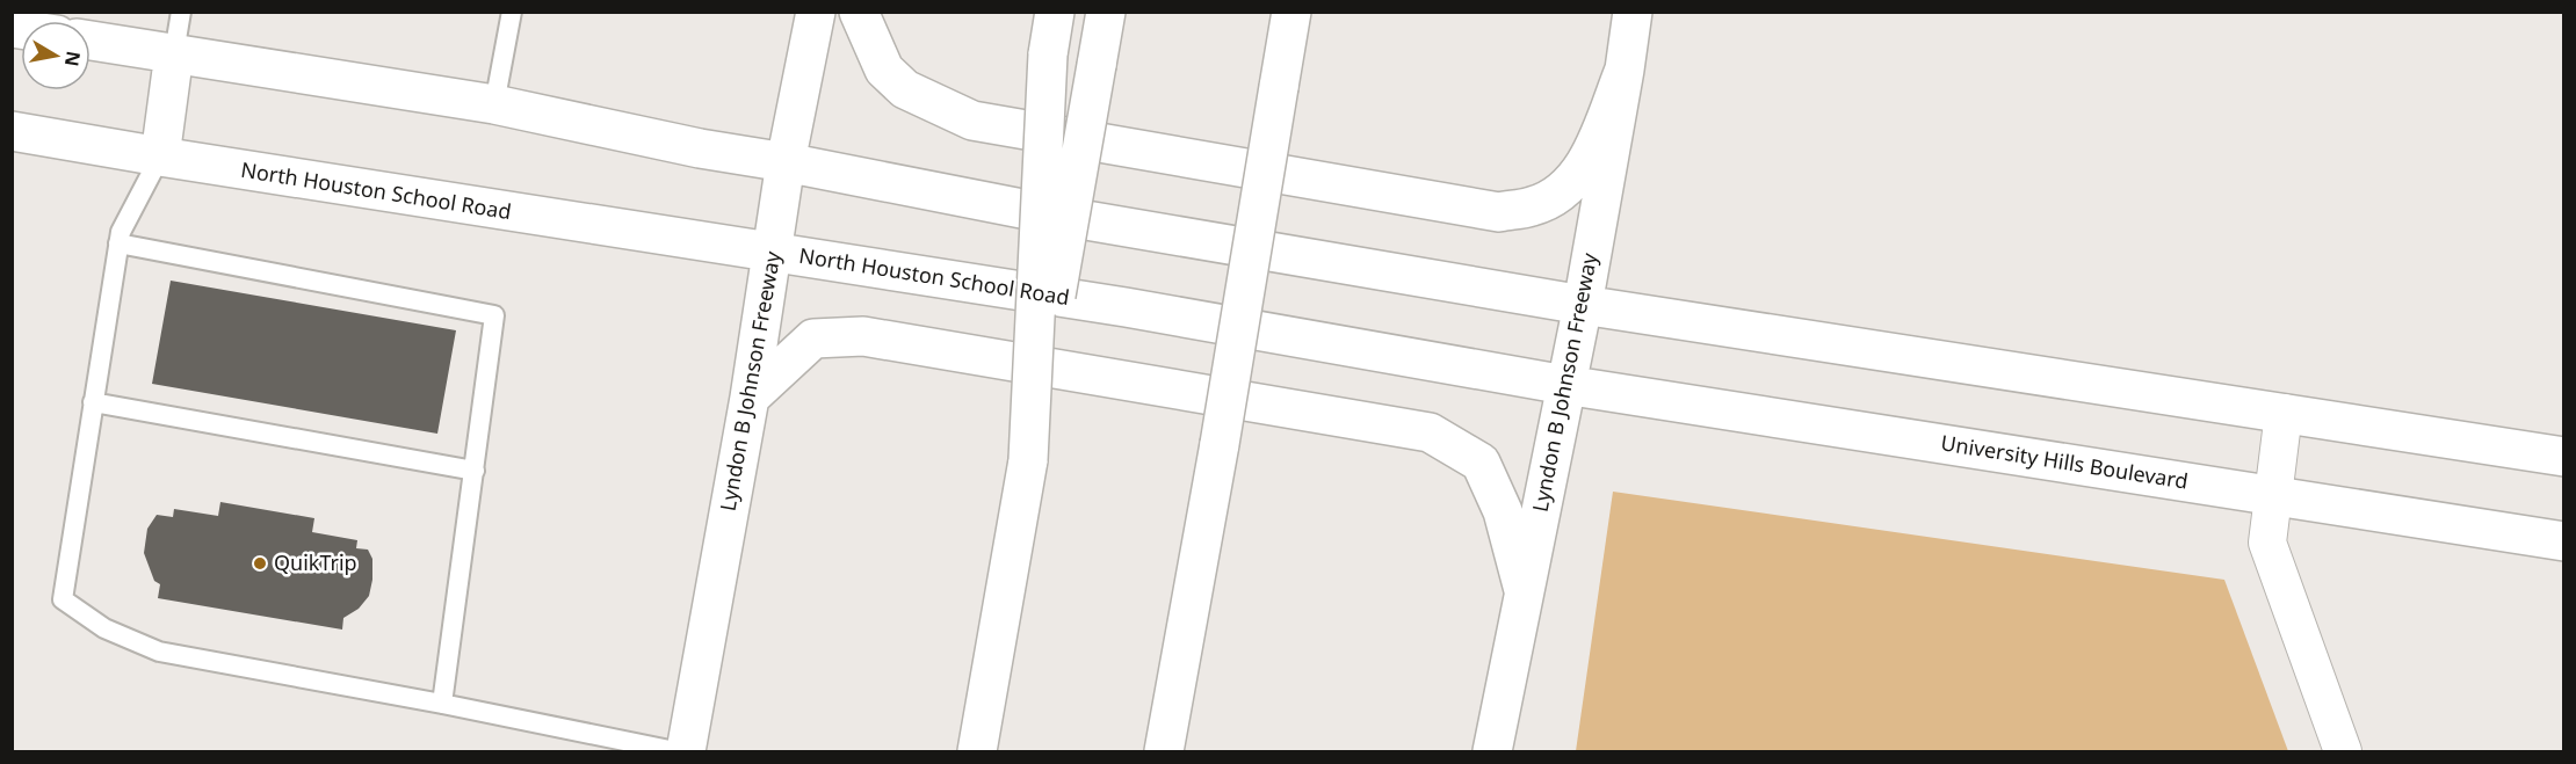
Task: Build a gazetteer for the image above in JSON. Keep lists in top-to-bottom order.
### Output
{
  "streets": {
    "main road": ["North Houston School Road", "Lyndon B Johnson Freeway", "University Hills Boulevard"]
  },
  "crossings": [
    ["North Houston School Road", "Lyndon B Johnson Freeway"],
    ["North Houston School Road", "University Hills Boulevard"],
    ["Lyndon B Johnson Freeway", "University Hills Boulevard"]
  ],
  "places": ["QuikTrip"],
  "north": "right"
}
